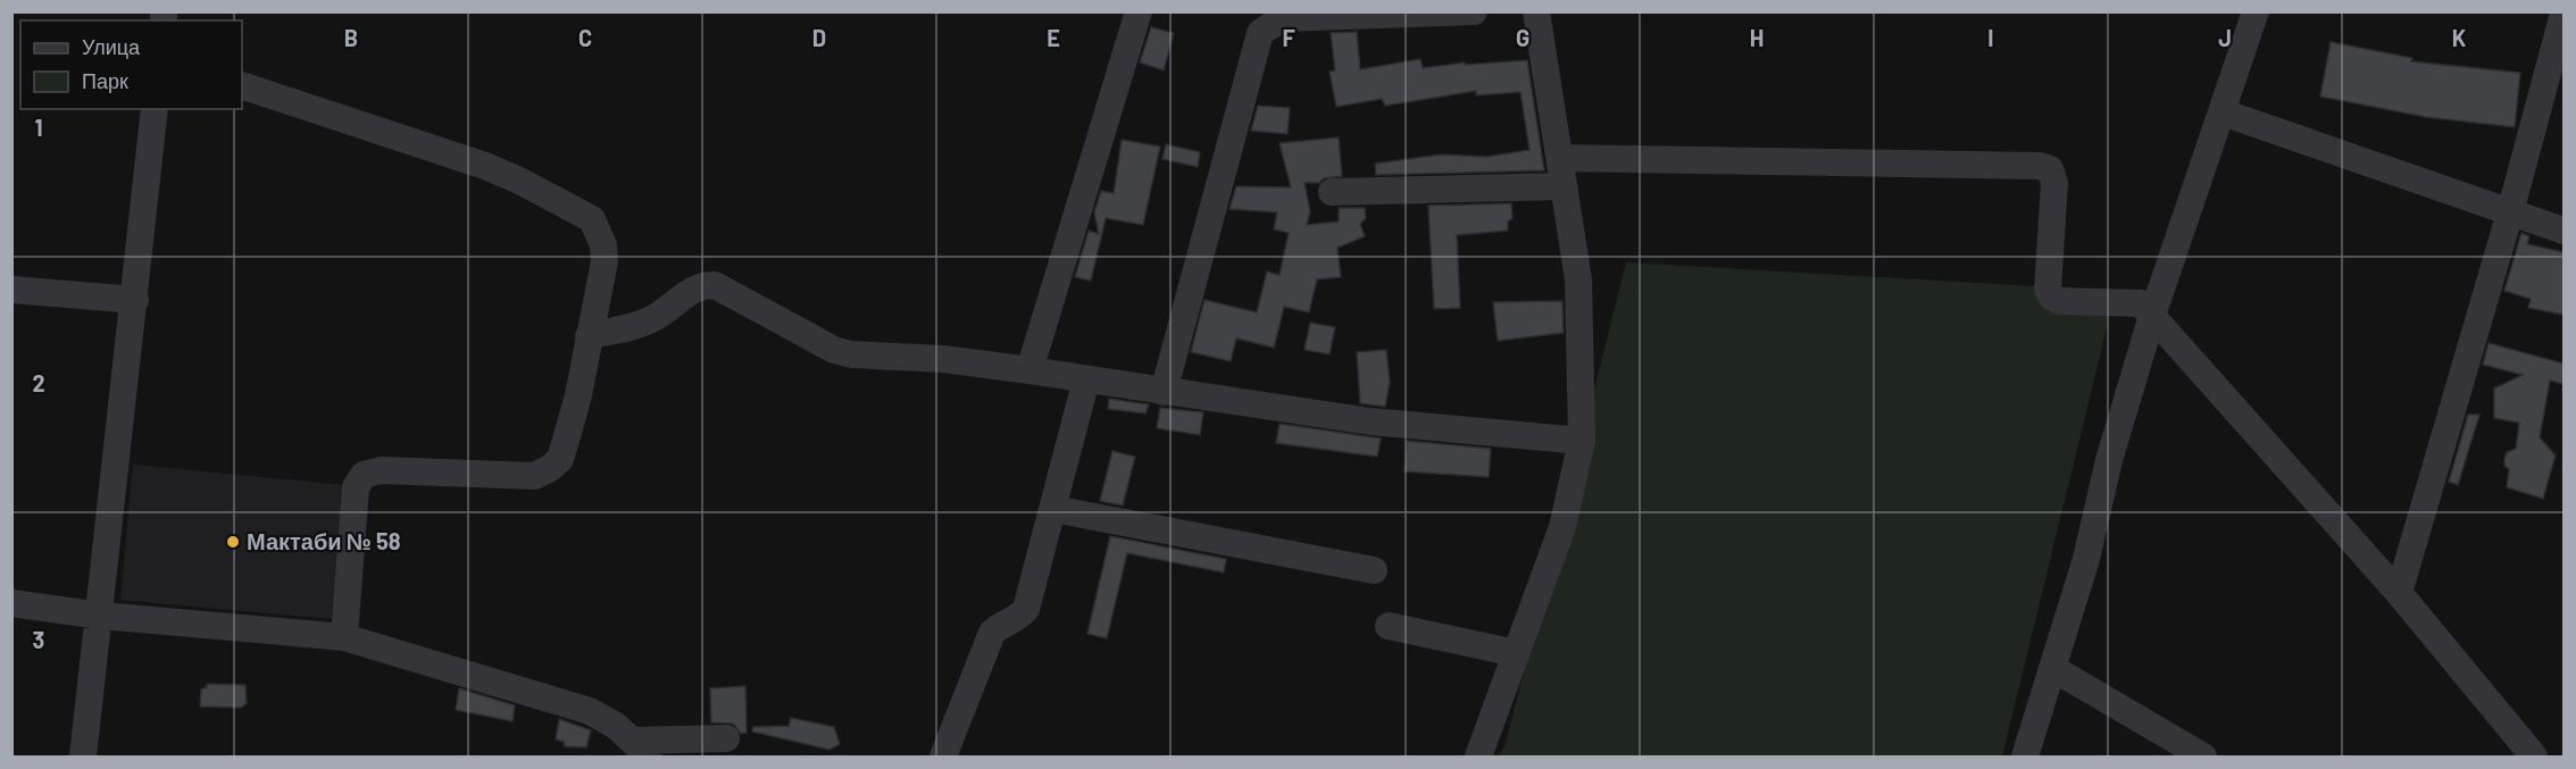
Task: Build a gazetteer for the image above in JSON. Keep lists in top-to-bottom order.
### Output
{
  "places": ["Мактаби № 58"],
  "legend": ["Улица", "Парк"],
  "grid": {
    "columns": [
      "B",
      "C",
      "D",
      "E",
      "F",
      "G",
      "H",
      "I",
      "J",
      "K"
    ],
    "rows": ["1", "2", "3"]
  }
}
